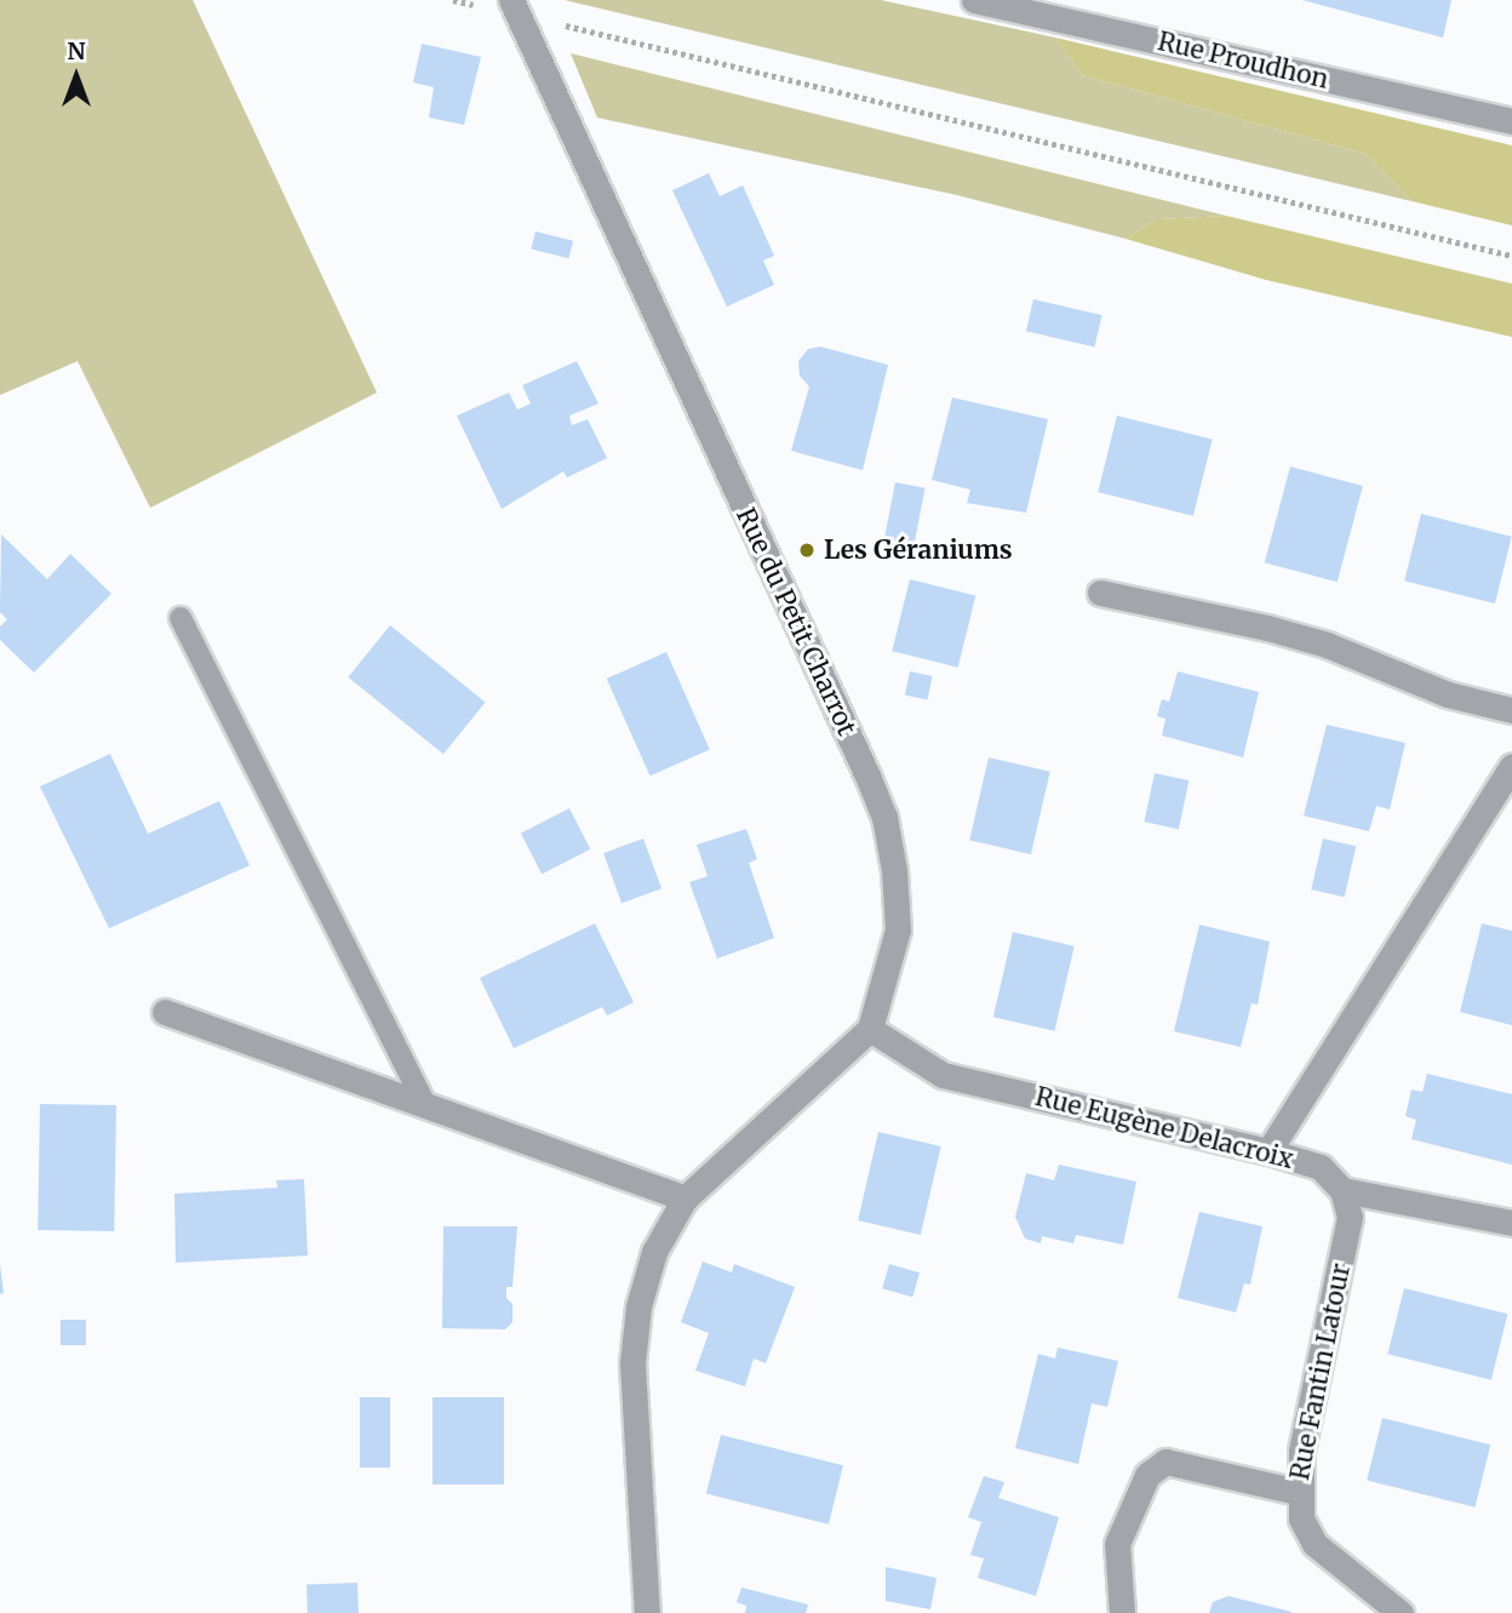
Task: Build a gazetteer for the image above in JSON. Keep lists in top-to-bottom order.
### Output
{
  "streets": {
    "street": [
      "Rue Proudhon",
      "Rue du Petit Charrot",
      "Rue Eugène Delacroix",
      "Rue Fantin Latour"
    ]
  },
  "crossings": [
    ["Rue du Petit Charrot", "Rue Eugène Delacroix"],
    ["Rue Eugène Delacroix", "Rue Fantin Latour"]
  ],
  "places": ["Les Géraniums"],
  "north": "top"
}
